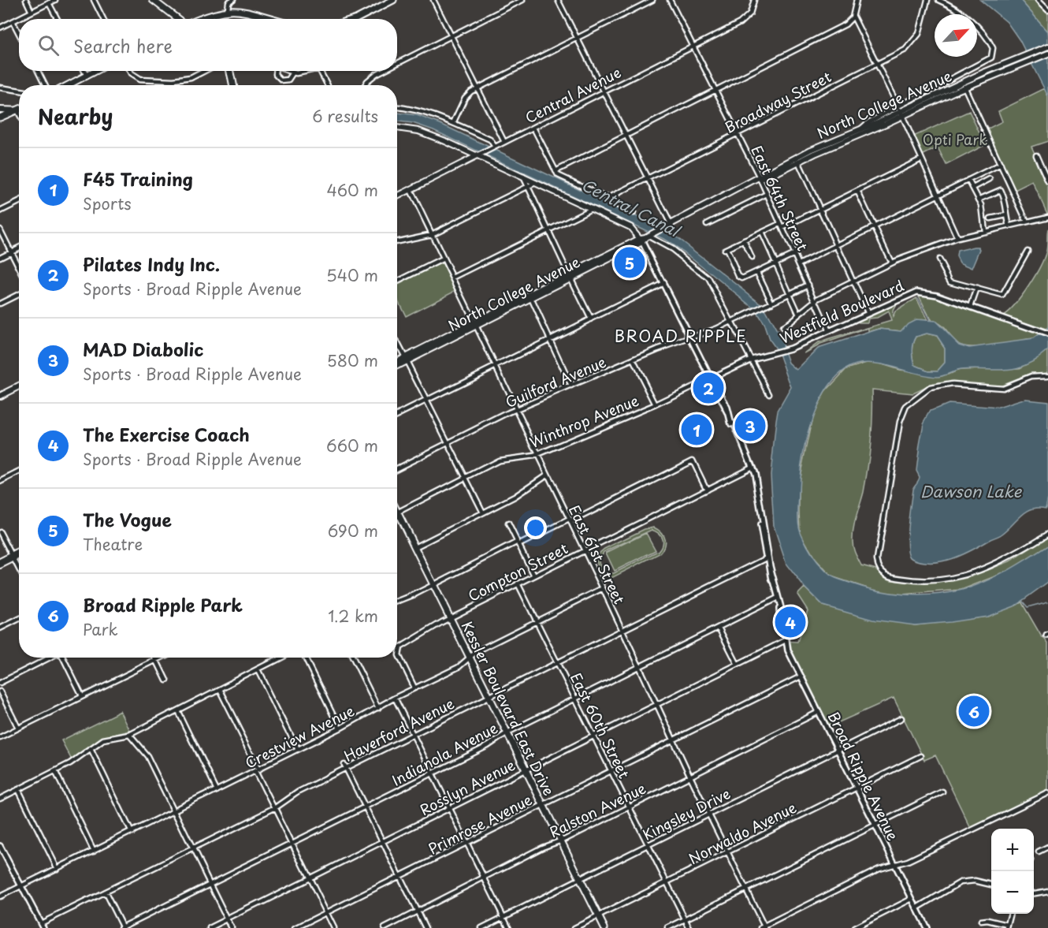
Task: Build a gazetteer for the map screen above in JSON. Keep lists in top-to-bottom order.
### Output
{
  "streets": {
    "main road": ["Central Avenue", "North College Avenue", "Kessler Boulevard East Drive"],
    "street": [
      "Broadway Street",
      "East 64th Street",
      "Westfield Boulevard",
      "Guilford Avenue",
      "Winthrop Avenue",
      "East 61st Street",
      "Compton Street",
      "East 60th Street",
      "Haverford Avenue",
      "Crestview Avenue",
      "Indianola Avenue",
      "Broad Ripple Avenue",
      "Rosslyn Avenue",
      "Ralston Avenue",
      "Kingsley Drive",
      "Primrose Avenue",
      "Norwaldo Avenue"
    ]
  },
  "crossings": [
    ["Central Avenue", "East 64th Street"],
    ["Central Avenue", "East 61st Street"],
    ["Broadway Street", "East 64th Street"],
    ["North College Avenue", "East 64th Street"],
    ["North College Avenue", "East 61st Street"],
    ["North College Avenue", "Broad Ripple Avenue"],
    ["East 64th Street", "Westfield Boulevard"],
    ["East 64th Street", "Guilford Avenue"],
    ["Westfield Boulevard", "Winthrop Avenue"],
    ["Guilford Avenue", "East 61st Street"],
    ["Guilford Avenue", "Broad Ripple Avenue"],
    ["Winthrop Avenue", "East 61st Street"],
    ["Winthrop Avenue", "Kessler Boulevard East Drive"],
    ["Winthrop Avenue", "Broad Ripple Avenue"],
    ["East 61st Street", "Compton Street"],
    ["East 61st Street", "Haverford Avenue"],
    ["East 61st Street", "Crestview Avenue"],
    ["East 61st Street", "Indianola Avenue"],
    ["East 61st Street", "Rosslyn Avenue"],
    ["East 61st Street", "Ralston Avenue"],
    ["East 61st Street", "Kingsley Drive"],
    ["East 61st Street", "Primrose Avenue"],
    ["East 61st Street", "Norwaldo Avenue"],
    ["Compton Street", "Kessler Boulevard East Drive"],
    ["Compton Street", "East 60th Street"],
    ["Compton Street", "Crestview Avenue"],
    ["Compton Street", "Broad Ripple Avenue"],
    ["Kessler Boulevard East Drive", "Haverford Avenue"],
    ["Kessler Boulevard East Drive", "Crestview Avenue"],
    ["Kessler Boulevard East Drive", "Indianola Avenue"],
    ["Kessler Boulevard East Drive", "Rosslyn Avenue"],
    ["Kessler Boulevard East Drive", "Ralston Avenue"],
    ["Kessler Boulevard East Drive", "Kingsley Drive"],
    ["Kessler Boulevard East Drive", "Primrose Avenue"],
    ["Kessler Boulevard East Drive", "Norwaldo Avenue"],
    ["East 60th Street", "Haverford Avenue"],
    ["East 60th Street", "Crestview Avenue"],
    ["East 60th Street", "Indianola Avenue"],
    ["East 60th Street", "Rosslyn Avenue"],
    ["East 60th Street", "Ralston Avenue"],
    ["East 60th Street", "Kingsley Drive"],
    ["East 60th Street", "Primrose Avenue"],
    ["East 60th Street", "Norwaldo Avenue"],
    ["Haverford Avenue", "Broad Ripple Avenue"],
    ["Indianola Avenue", "Broad Ripple Avenue"],
    ["Broad Ripple Avenue", "Rosslyn Avenue"],
    ["Broad Ripple Avenue", "Ralston Avenue"],
    ["Broad Ripple Avenue", "Kingsley Drive"],
    ["Broad Ripple Avenue", "Primrose Avenue"],
    ["Broad Ripple Avenue", "Norwaldo Avenue"]
  ],
  "districts": ["BROAD RIPPLE"],
  "water": ["Central Canal", "Dawson Lake"],
  "parks": ["Opti Park"],
  "north": "top right",
  "page": {
    "search": "Search here",
    "heading": ["Nearby", "6 results"],
    "list": [
      {
        "mark": "1",
        "name": "F45 Training",
        "note": "Sports",
        "value": "460 m"
      },
      {
        "mark": "2",
        "name": "Pilates Indy Inc.",
        "note": "Sports · Broad Ripple Avenue",
        "value": "540 m"
      },
      {
        "mark": "3",
        "name": "MAD Diabolic",
        "note": "Sports · Broad Ripple Avenue",
        "value": "580 m"
      },
      {
        "mark": "4",
        "name": "The Exercise Coach",
        "note": "Sports · Broad Ripple Avenue",
        "value": "660 m"
      },
      {
        "mark": "5",
        "name": "The Vogue",
        "note": "Theatre",
        "value": "690 m"
      },
      {
        "mark": "6",
        "name": "Broad Ripple Park",
        "note": "Park",
        "value": "1.2 km"
      }
    ],
    "pins": [
      "5",
      "2",
      "3",
      "1",
      "4",
      "6"
    ],
    "map_buttons": ["+", "−"]
  }
}
